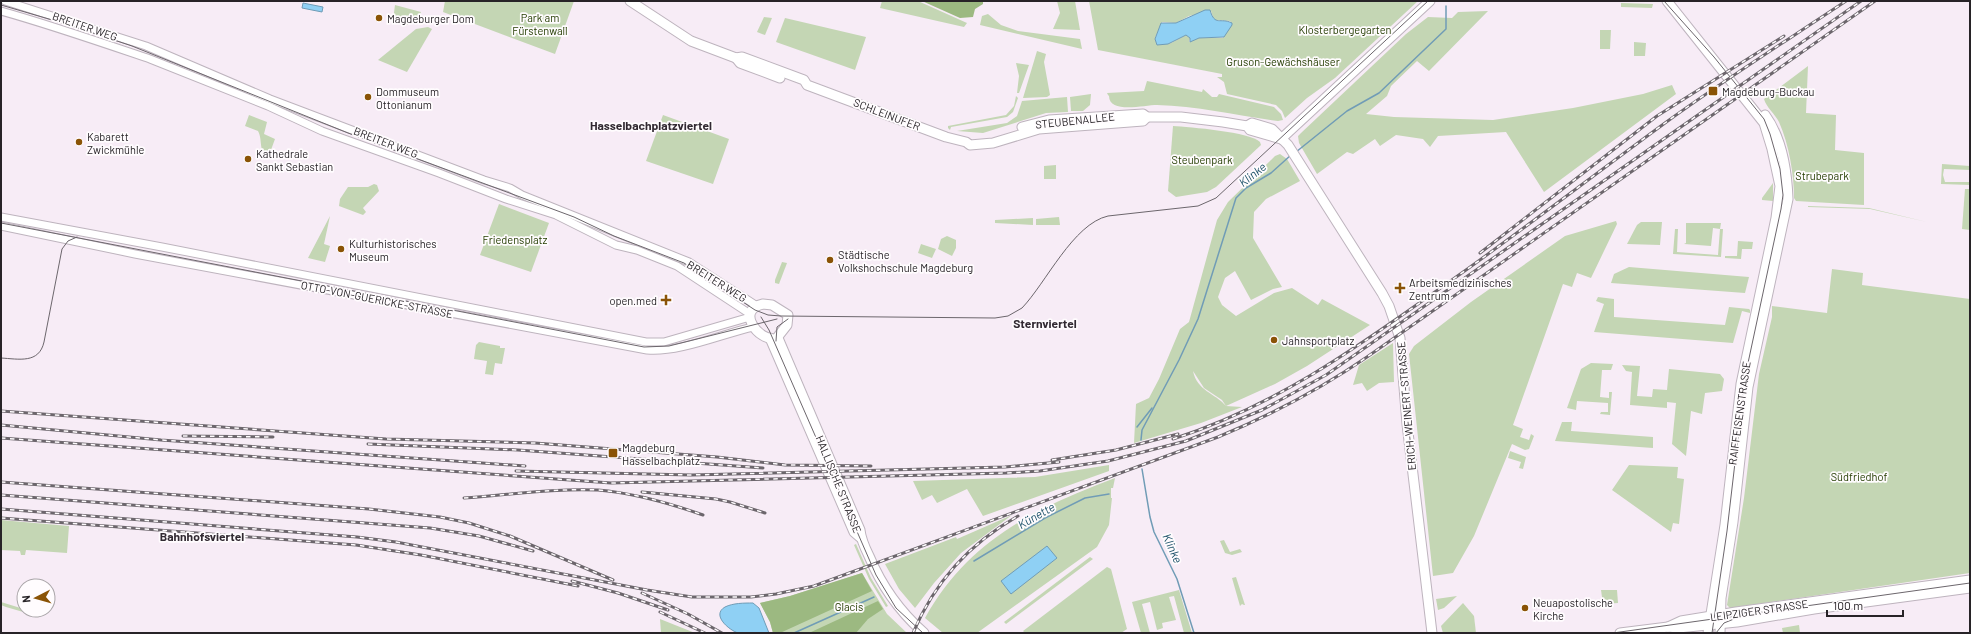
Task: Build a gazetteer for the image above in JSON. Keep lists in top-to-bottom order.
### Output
{
  "streets": {
    "main road": [
      "SCHLEINUFER",
      "STEUBENALLEE",
      "ERICH-WEINERT-STRASSE",
      "RAIFFEISENSTRASSE",
      "HALLISCHE STRASSE",
      "LEIPZIGER STRASSE"
    ],
    "street": ["BREITER WEG", "OTTO-VON-GUERICKE-STRASSE"]
  },
  "crossings": [
    ["BREITER WEG", "OTTO-VON-GUERICKE-STRASSE"],
    ["BREITER WEG", "HALLISCHE STRASSE"],
    ["SCHLEINUFER", "STEUBENALLEE"],
    ["STEUBENALLEE", "ERICH-WEINERT-STRASSE"],
    ["OTTO-VON-GUERICKE-STRASSE", "HALLISCHE STRASSE"],
    ["RAIFFEISENSTRASSE", "LEIPZIGER STRASSE"]
  ],
  "districts": ["Hasselbachplatzviertel", "Sternviertel", "Bahnhofsviertel"],
  "water": ["Klinke", "Künette"],
  "parks": [
    "Park am Fürstenwall",
    "Klosterbergegarten",
    "Gruson-Gewächshäuser",
    "Steubenpark",
    "Strubepark",
    "Friedensplatz",
    "Südfriedhof",
    "Glacis"
  ],
  "places": {
    "other": [
      "Magdeburger Dom",
      "Dommuseum Ottonianum",
      "Kabarett Zwickmühle",
      "Kathedrale Sankt Sebastian",
      "Kulturhistorisches Museum",
      "Städtische Volkshochschule Magdeburg",
      "Jahnsportplatz",
      "Neuapostolische Kirche"
    ],
    "transit": ["Magdeburg-Buckau", "Magdeburg Hasselbachplatz"],
    "health": ["Arbeitsmedizinisches Zentrum", "open.med"]
  },
  "scale_bar": "100 m",
  "north": "left"
}
